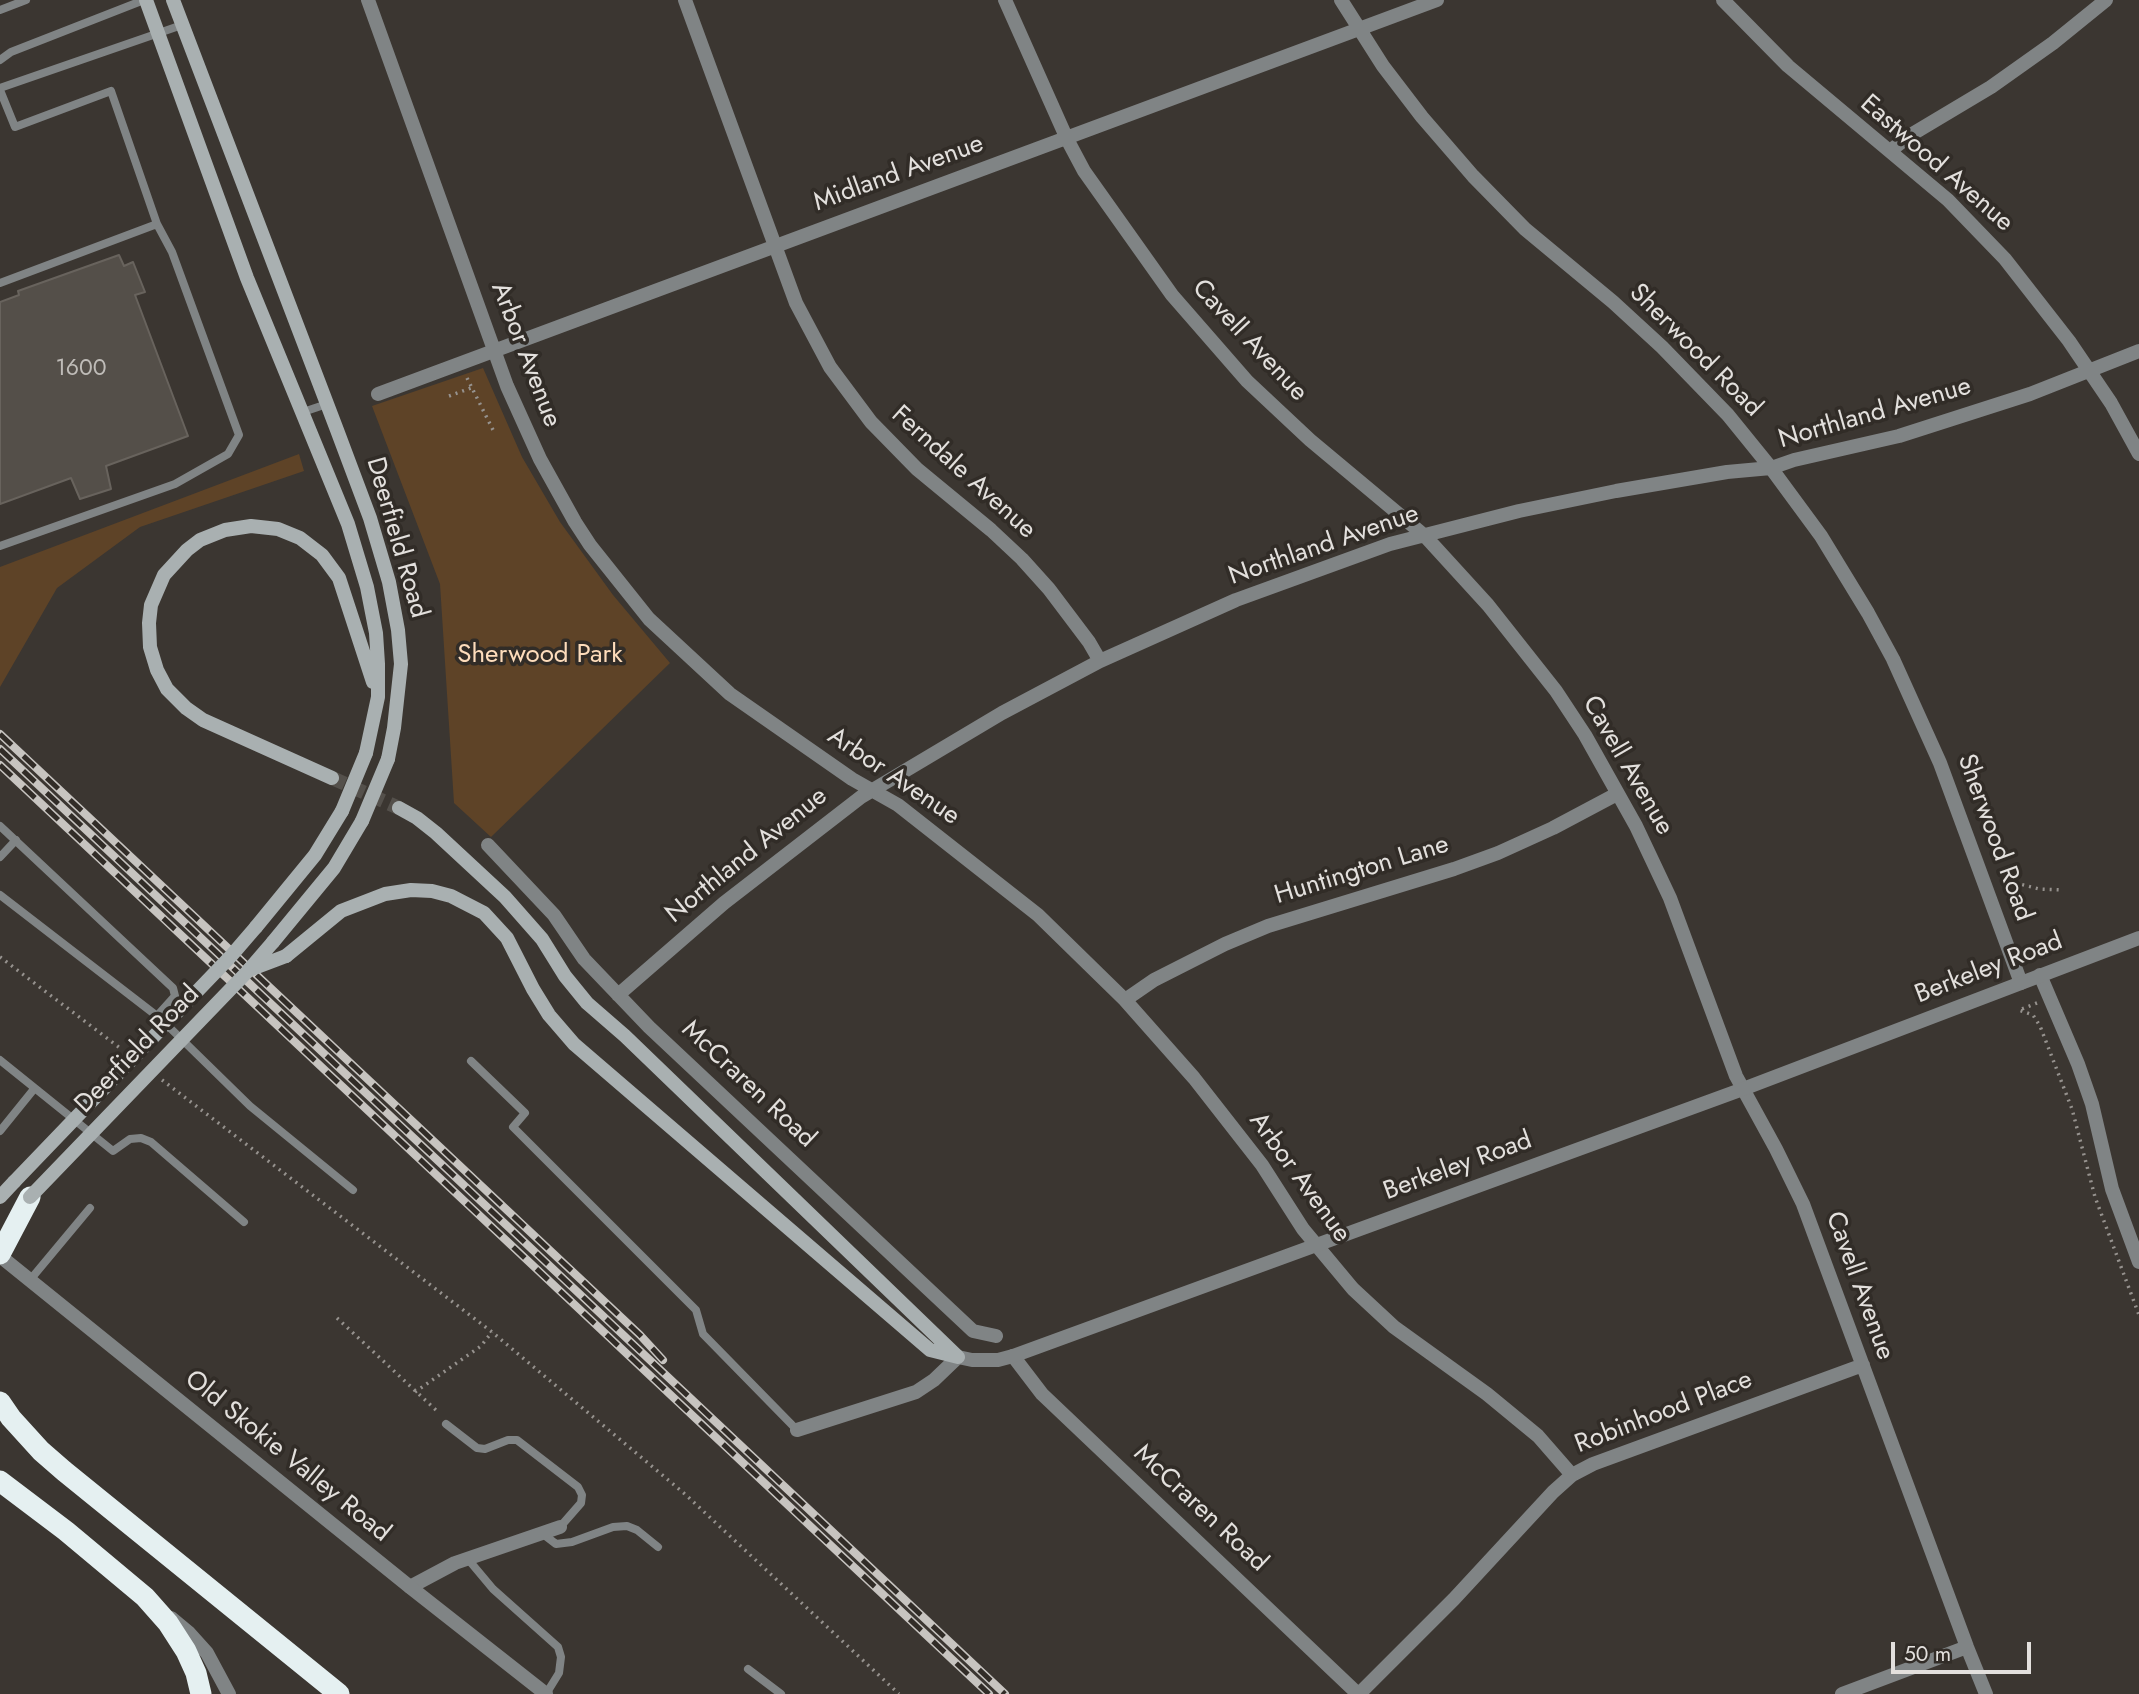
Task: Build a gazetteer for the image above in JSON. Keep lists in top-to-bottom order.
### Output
{
  "streets": {
    "main road": ["Deerfield Road"],
    "street": [
      "Eastwood Avenue",
      "Midland Avenue",
      "Cavell Avenue",
      "Sherwood Road",
      "Arbor Avenue",
      "Northland Avenue",
      "Ferndale Avenue",
      "Huntington Lane",
      "Berkeley Road",
      "McCraren Road",
      "Robinhood Place",
      "Old Skokie Valley Road"
    ]
  },
  "crossings": [
    ["Eastwood Avenue", "Northland Avenue"],
    ["Midland Avenue", "Cavell Avenue"],
    ["Midland Avenue", "Sherwood Road"],
    ["Midland Avenue", "Arbor Avenue"],
    ["Midland Avenue", "Ferndale Avenue"],
    ["Cavell Avenue", "Northland Avenue"],
    ["Cavell Avenue", "Huntington Lane"],
    ["Cavell Avenue", "Berkeley Road"],
    ["Cavell Avenue", "Robinhood Place"],
    ["Sherwood Road", "Northland Avenue"],
    ["Sherwood Road", "Berkeley Road"],
    ["Arbor Avenue", "Northland Avenue"],
    ["Arbor Avenue", "Huntington Lane"],
    ["Arbor Avenue", "Berkeley Road"],
    ["Arbor Avenue", "Robinhood Place"],
    ["Northland Avenue", "Ferndale Avenue"],
    ["Northland Avenue", "McCraren Road"],
    ["Berkeley Road", "McCraren Road"],
    ["McCraren Road", "Robinhood Place"]
  ],
  "parks": ["Sherwood Park"],
  "house_numbers": ["1600"],
  "scale_bar": "50 m"
}
